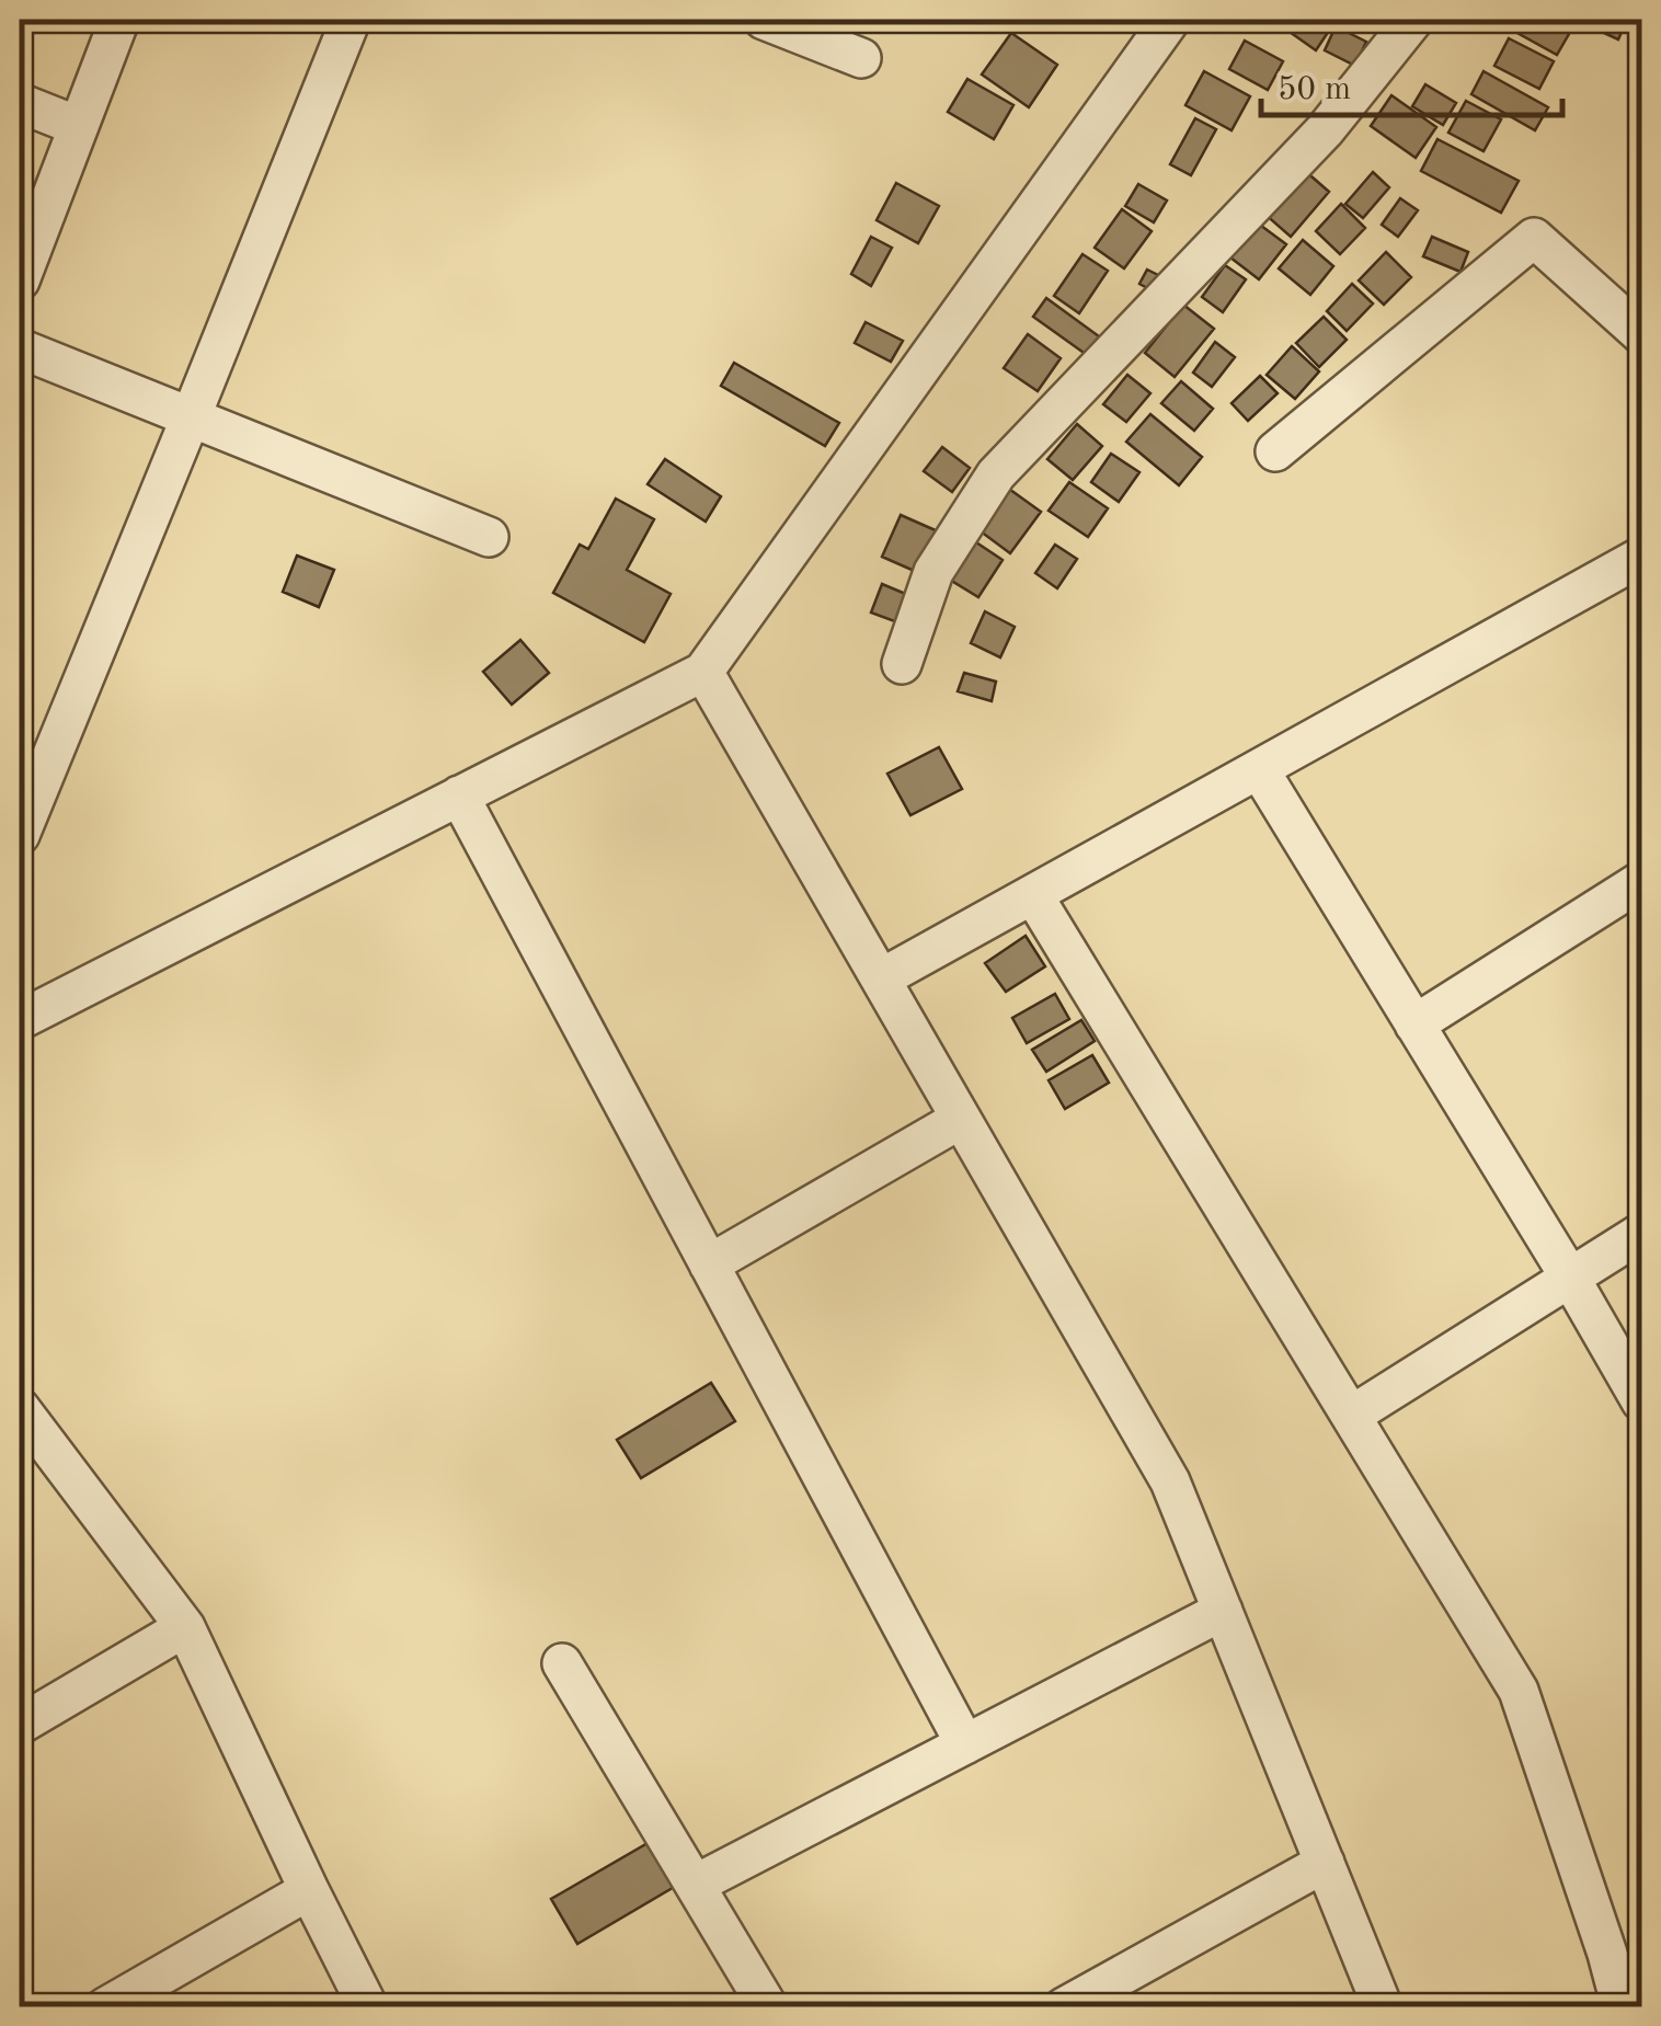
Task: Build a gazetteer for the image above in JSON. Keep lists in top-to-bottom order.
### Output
{
  "scale_bar": "50 m"
}
